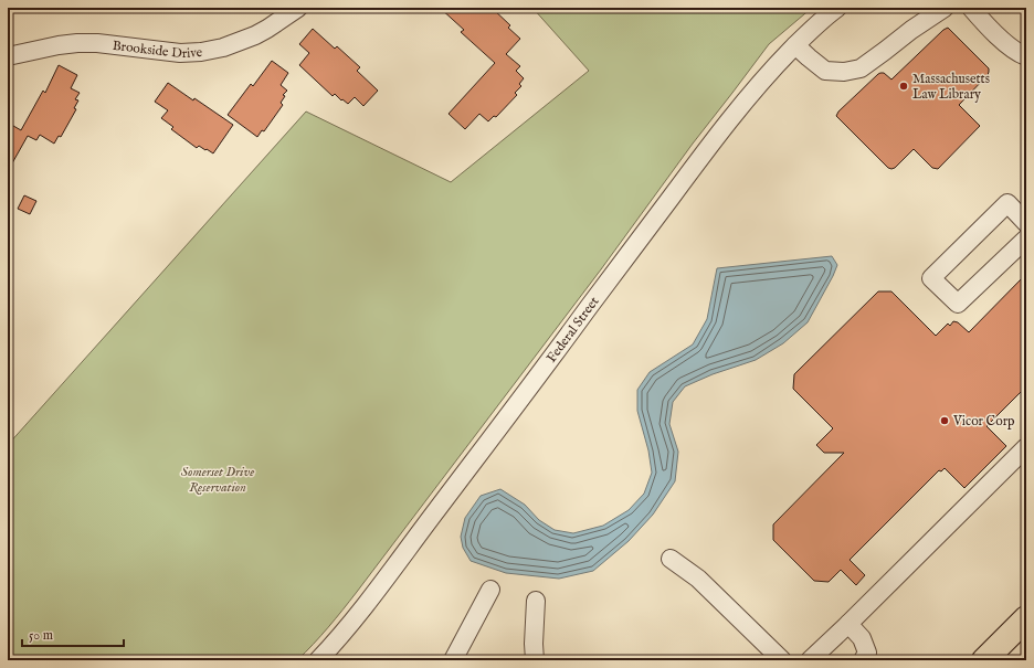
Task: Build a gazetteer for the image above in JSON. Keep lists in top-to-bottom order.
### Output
{
  "streets": {
    "street": ["Brookside Drive", "Federal Street"]
  },
  "parks": ["Somerset Drive Reservation"],
  "places": ["Massachusetts Law Library", "Vicor Corp"],
  "scale_bar": "50 m"
}
